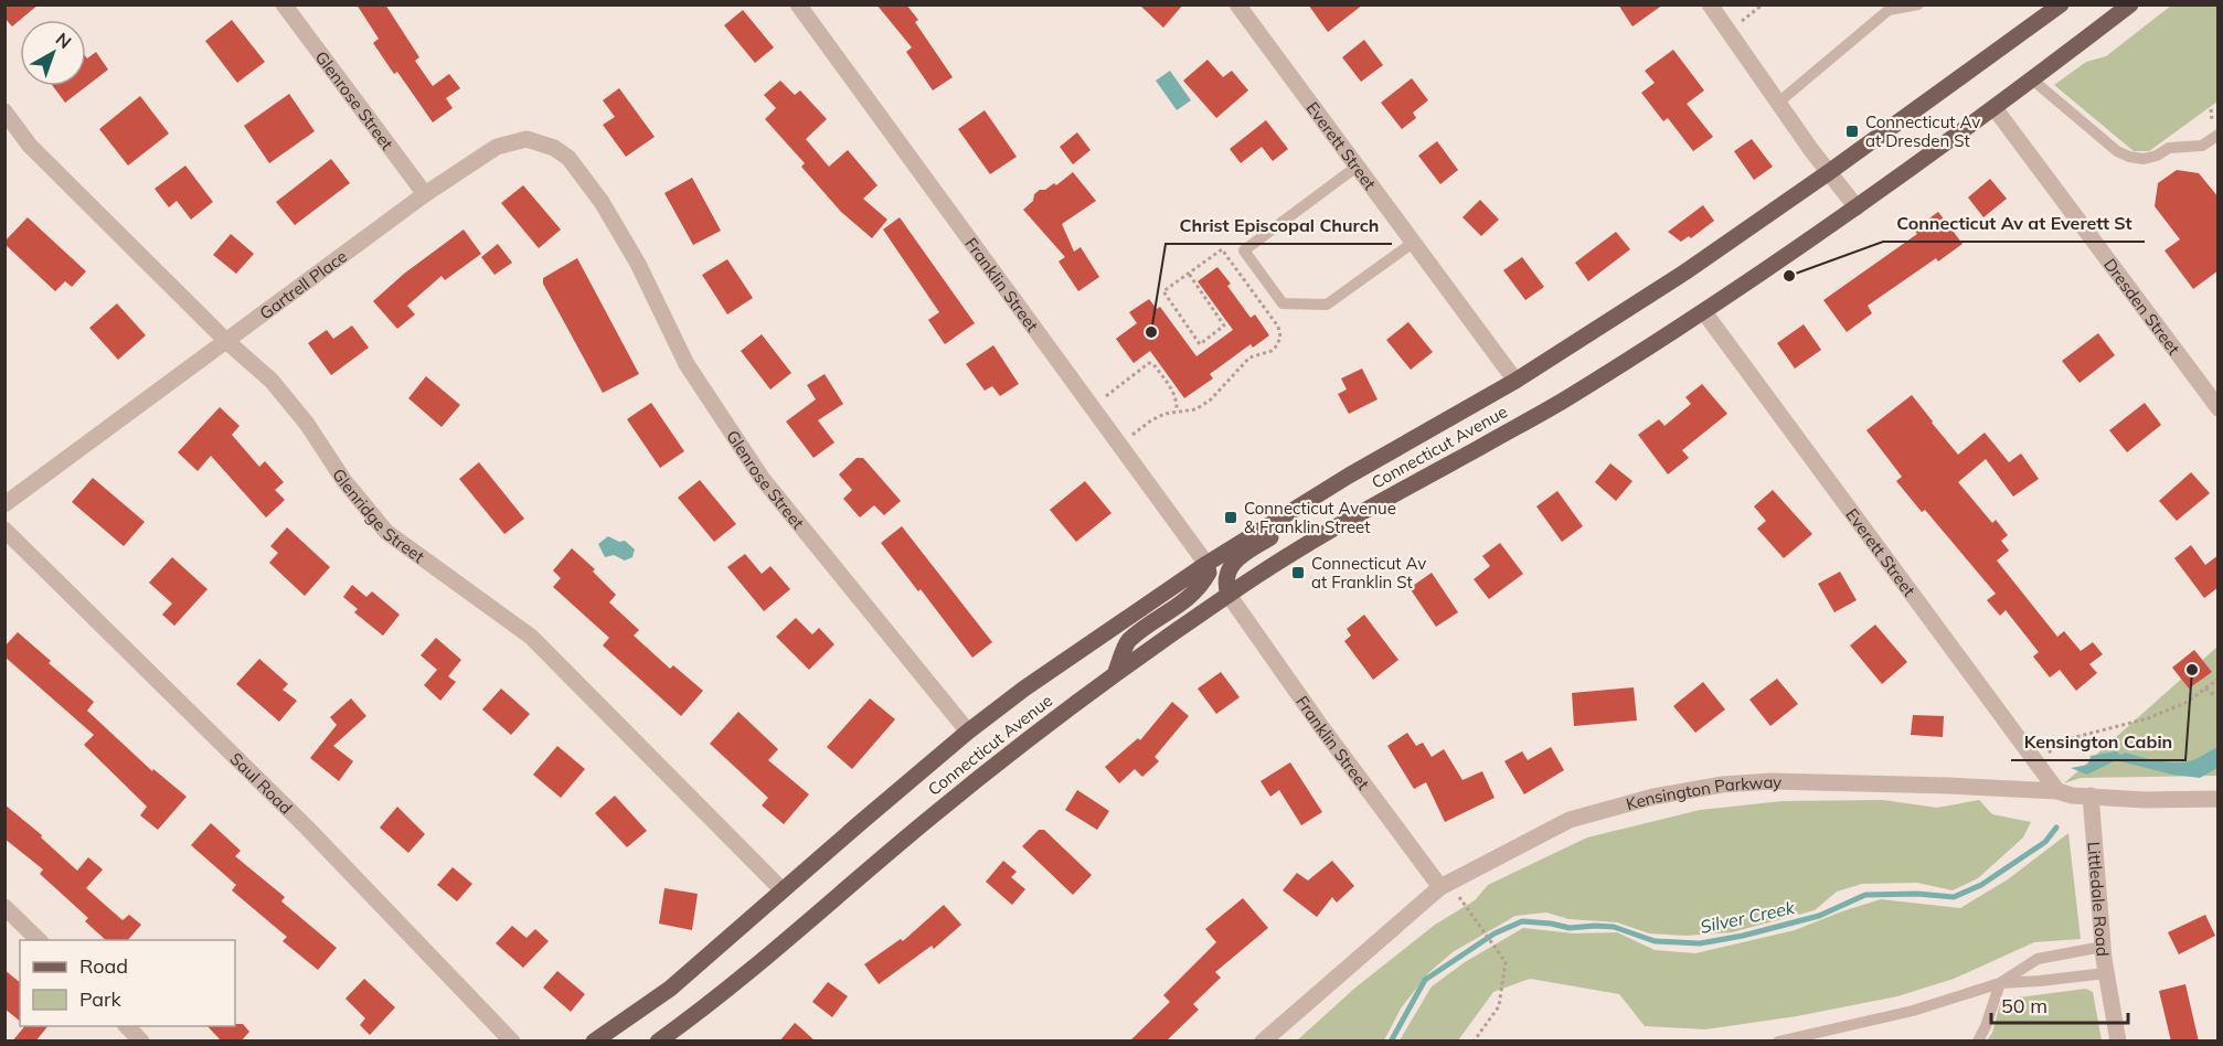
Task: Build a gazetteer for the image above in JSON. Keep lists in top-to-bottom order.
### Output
{
  "streets": {
    "main road": ["Connecticut Avenue"],
    "street": [
      "Glenrose Street",
      "Everett Street",
      "Franklin Street",
      "Gartrell Place",
      "Dresden Street",
      "Glenridge Street",
      "Saul Road",
      "Kensington Parkway",
      "Littledale Road"
    ]
  },
  "crossings": [
    ["Glenrose Street", "Gartrell Place"],
    ["Glenrose Street", "Connecticut Avenue"],
    ["Everett Street", "Connecticut Avenue"],
    ["Everett Street", "Kensington Parkway"],
    ["Franklin Street", "Connecticut Avenue"],
    ["Franklin Street", "Kensington Parkway"],
    ["Gartrell Place", "Glenridge Street"],
    ["Dresden Street", "Connecticut Avenue"],
    ["Connecticut Avenue", "Glenridge Street"],
    ["Kensington Parkway", "Littledale Road"]
  ],
  "water": ["Silver Creek"],
  "places": {
    "transit": ["Connecticut Av at Dresden St", "Connecticut Avenue & Franklin Street", "Connecticut Av at Franklin St"],
    "other": ["Connecticut Av at Everett St", "Christ Episcopal Church", "Kensington Cabin"]
  },
  "legend": ["Road", "Park"],
  "scale_bar": "50 m",
  "north": "top right"
}
